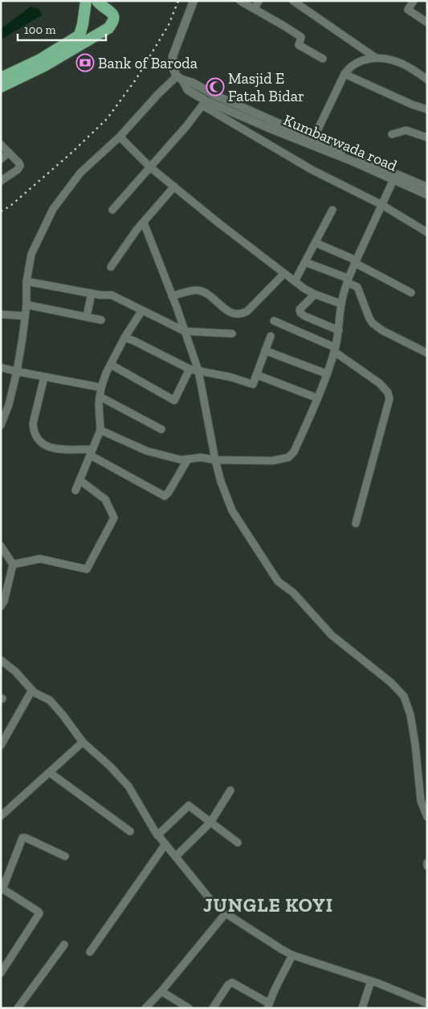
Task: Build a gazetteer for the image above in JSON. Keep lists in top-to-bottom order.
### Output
{
  "streets": {
    "street": ["Kumbarwada road"]
  },
  "districts": ["JUNGLE KOYI"],
  "places": {
    "bank": ["Bank of Baroda"],
    "mosque": ["Masjid E Fatah Bidar"]
  },
  "scale_bar": "100 m"
}
